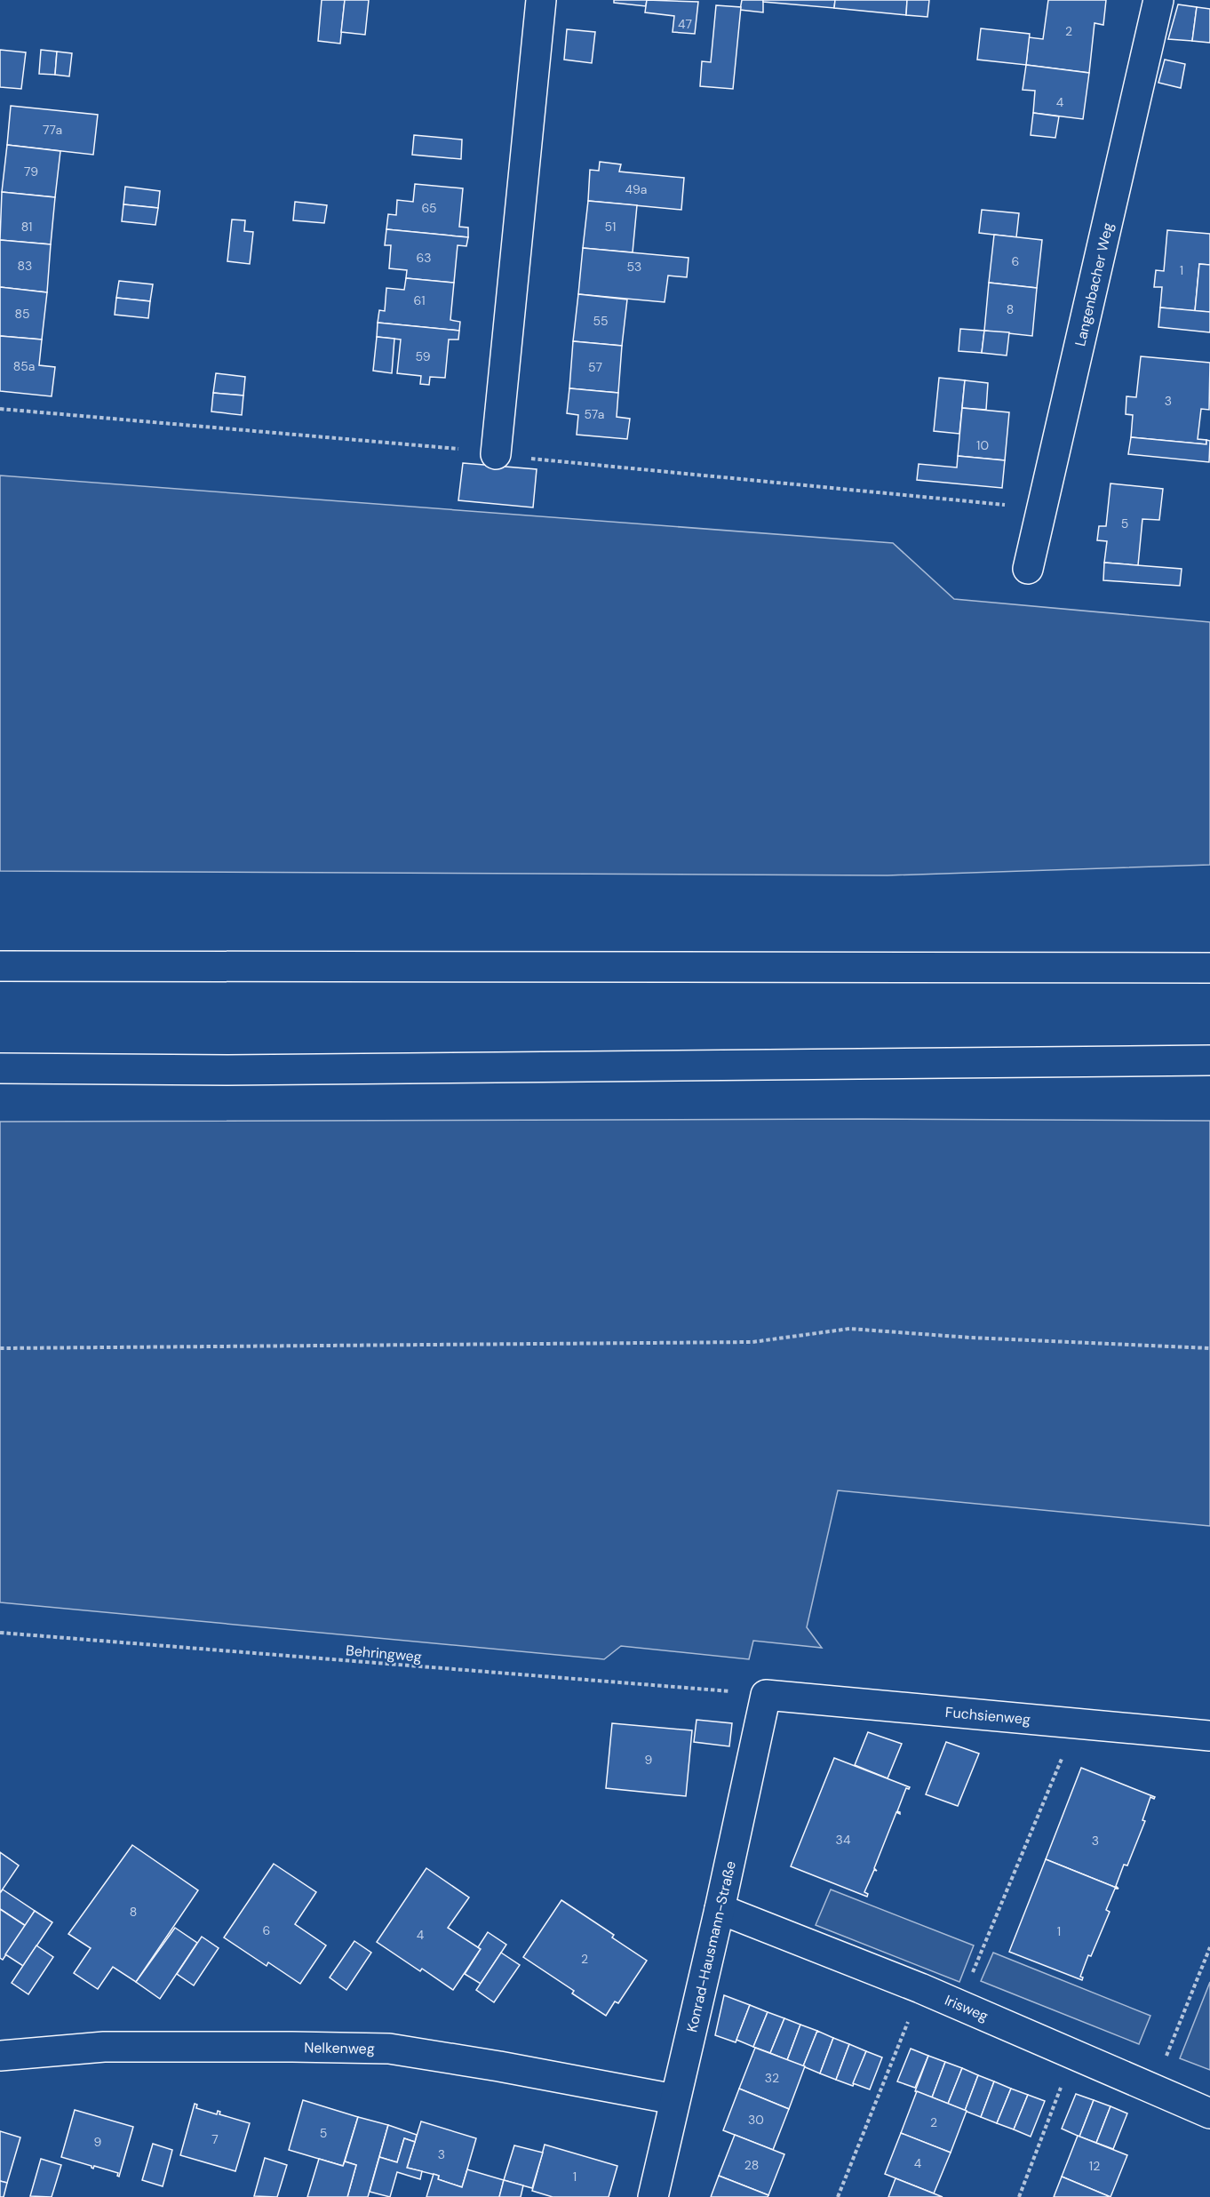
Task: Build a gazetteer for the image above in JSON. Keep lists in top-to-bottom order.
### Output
{
  "streets": {
    "main road": [
      "Langenbacher Weg",
      "Fuchsienweg",
      "Konrad-Hausmann-Straße",
      "Irisweg",
      "Nelkenweg"
    ],
    "path": ["Behringweg"]
  },
  "crossings": [
    ["Behringweg", "Fuchsienweg"],
    ["Behringweg", "Konrad-Hausmann-Straße"],
    ["Fuchsienweg", "Konrad-Hausmann-Straße"],
    ["Konrad-Hausmann-Straße", "Irisweg"],
    ["Konrad-Hausmann-Straße", "Nelkenweg"]
  ],
  "house_numbers": [
    "47",
    "2",
    "4",
    "77a",
    "79",
    "49a",
    "65",
    "81",
    "51",
    "63",
    "6",
    "83",
    "53",
    "1",
    "61",
    "8",
    "85",
    "55",
    "59",
    "85a",
    "57",
    "3",
    "57a",
    "10",
    "5",
    "9",
    "34",
    "3",
    "8",
    "6",
    "1",
    "4",
    "2",
    "32",
    "30",
    "2",
    "5",
    "7",
    "9",
    "3",
    "4",
    "28",
    "12",
    "1"
  ]
}
